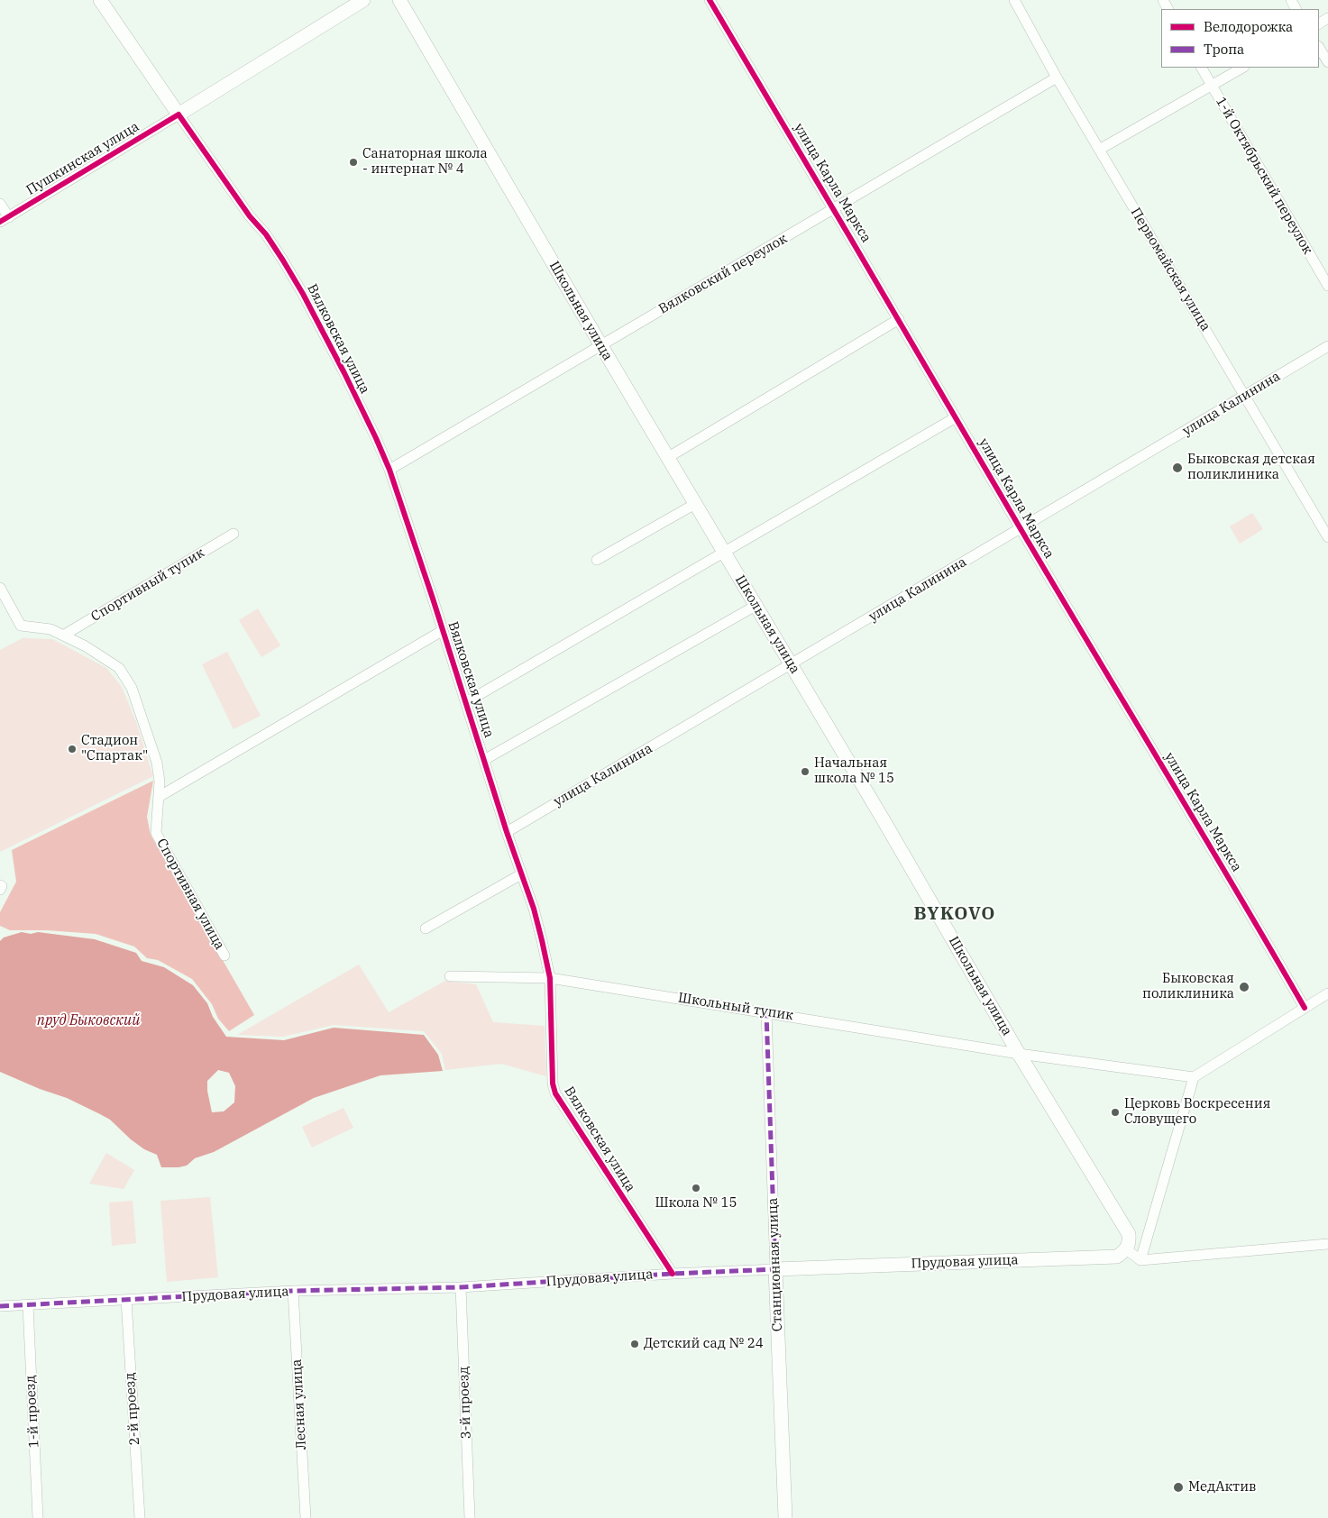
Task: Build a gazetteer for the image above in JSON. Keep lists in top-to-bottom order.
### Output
{
  "streets": {
    "main road": [
      "Пушкинская улица",
      "Школьная улица",
      "Вялковская улица",
      "Прудовая улица",
      "Станционная улица"
    ],
    "street": [
      "1-й Октябрьский переулок",
      "улица Карла Маркса",
      "Первомайская улица",
      "Вялковский переулок",
      "улица Калинина",
      "Спортивный тупик",
      "Спортивная улица",
      "Школьный тупик",
      "3-й проезд",
      "Лесная улица",
      "2-й проезд",
      "1-й проезд"
    ]
  },
  "crossings": [
    ["Пушкинская улица", "Вялковская улица"],
    ["улица Карла Маркса", "Вялковский переулок"],
    ["улица Карла Маркса", "улица Калинина"],
    ["Первомайская улица", "Вялковский переулок"],
    ["Первомайская улица", "улица Калинина"],
    ["Вялковский переулок", "Школьная улица"],
    ["Вялковский переулок", "Вялковская улица"],
    ["Школьная улица", "улица Калинина"],
    ["Школьная улица", "Школьный тупик"],
    ["Школьная улица", "Прудовая улица"],
    ["Вялковская улица", "улица Калинина"],
    ["Вялковская улица", "Школьный тупик"],
    ["Вялковская улица", "Прудовая улица"],
    ["Спортивный тупик", "Спортивная улица"],
    ["Школьный тупик", "Станционная улица"],
    ["Прудовая улица", "Станционная улица"],
    ["Прудовая улица", "3-й проезд"],
    ["Прудовая улица", "Лесная улица"],
    ["Прудовая улица", "2-й проезд"],
    ["Прудовая улица", "1-й проезд"]
  ],
  "districts": ["BYKOVO"],
  "water": ["пруд Быковский"],
  "places": [
    "Санаторная школа - интернат № 4",
    "Быковская детская поликлиника",
    "Стадион \"Спартак\"",
    "Начальная школа № 15",
    "Быковская поликлиника",
    "Церковь Воскресения Словущего",
    "Школа № 15",
    "Детский сад № 24",
    "МедАктив"
  ],
  "legend": ["Велодорожка", "Тропа"]
}
